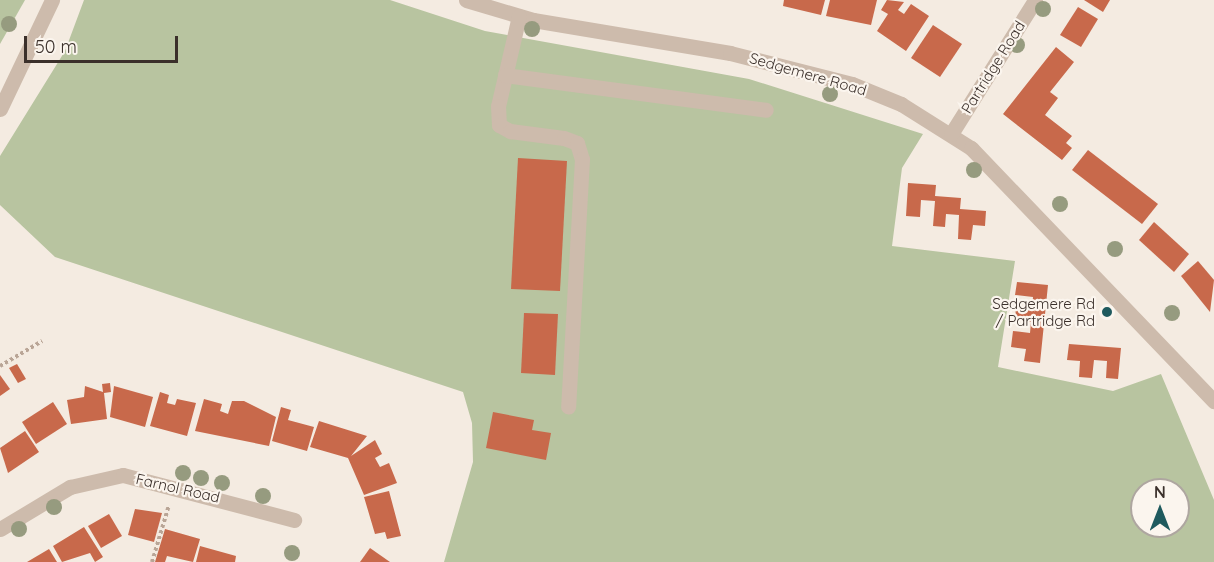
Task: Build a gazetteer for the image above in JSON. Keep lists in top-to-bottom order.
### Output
{
  "streets": {
    "street": ["Partridge Road", "Sedgemere Road", "Farnol Road"]
  },
  "crossings": [
    ["Partridge Road", "Sedgemere Road"]
  ],
  "places": ["Sedgemere Rd / Partridge Rd"],
  "scale_bar": "50 m",
  "north": "top"
}
